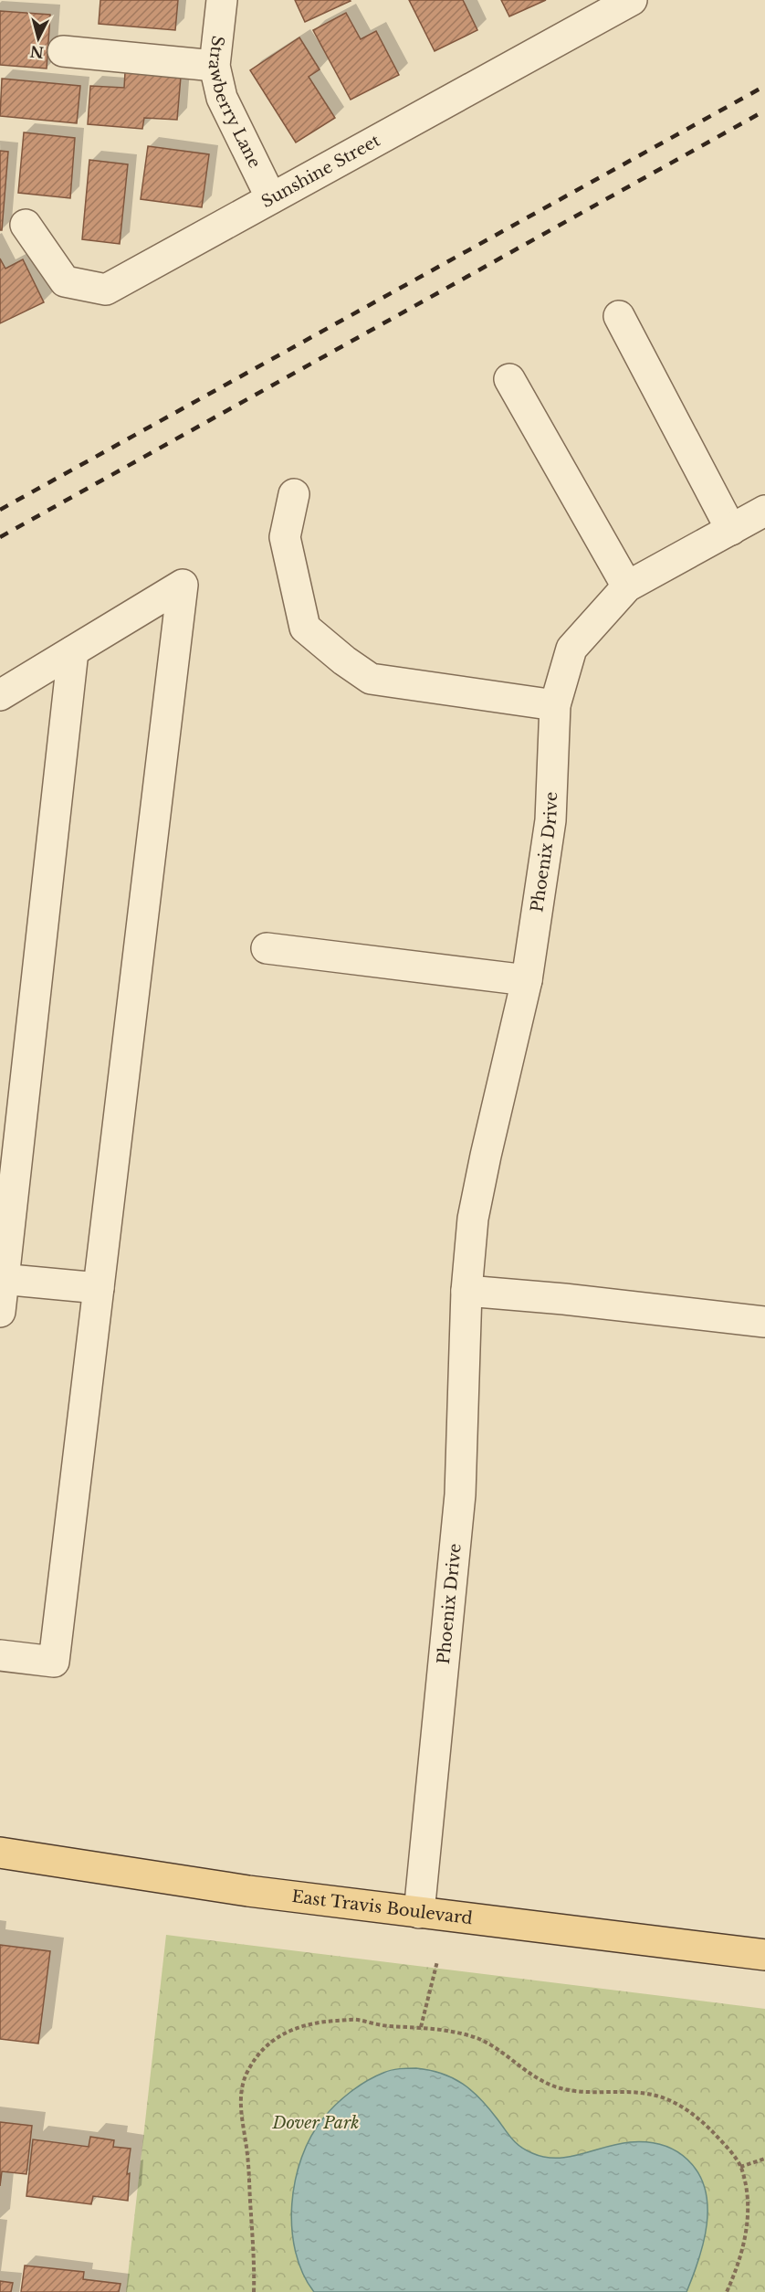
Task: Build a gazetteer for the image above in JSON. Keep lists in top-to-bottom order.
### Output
{
  "streets": {
    "main road": ["East Travis Boulevard"],
    "street": ["Strawberry Lane", "Sunshine Street", "Phoenix Drive"]
  },
  "crossings": [
    ["Strawberry Lane", "Sunshine Street"],
    ["Phoenix Drive", "East Travis Boulevard"]
  ],
  "parks": ["Dover Park"],
  "north": "bottom"
}
